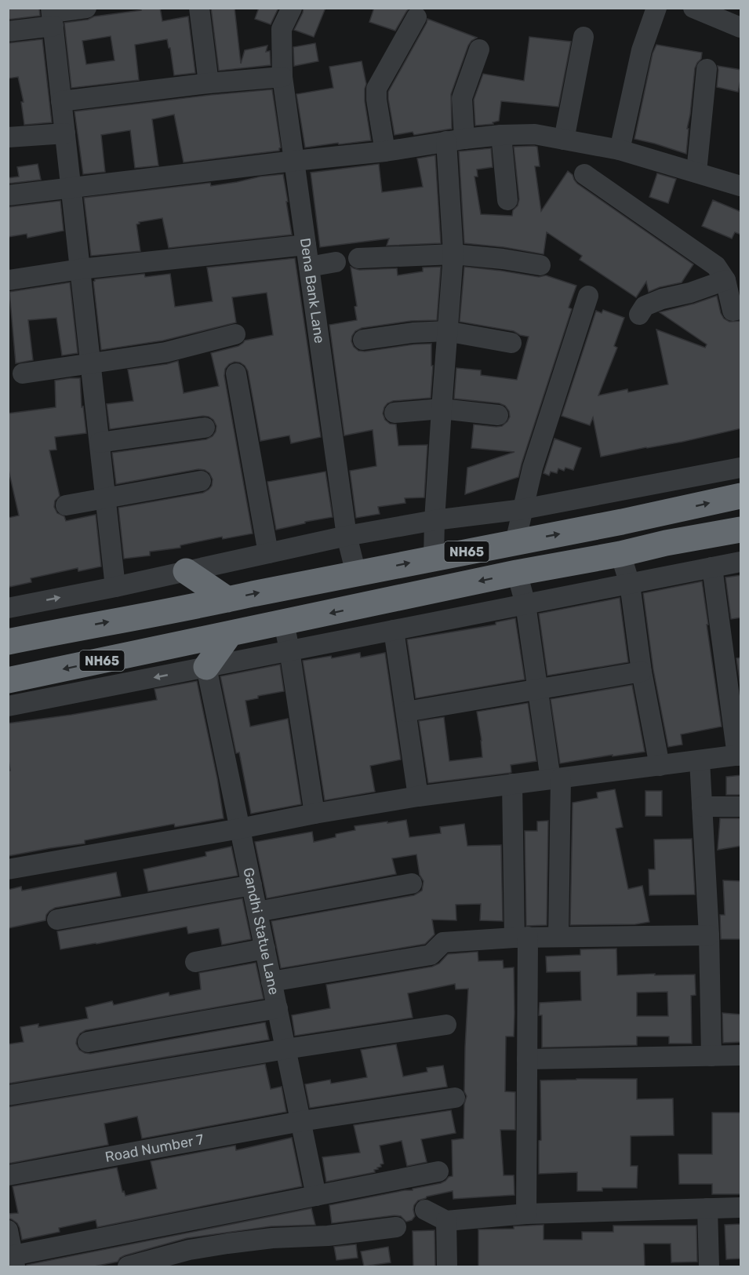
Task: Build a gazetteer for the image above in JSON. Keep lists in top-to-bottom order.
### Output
{
  "streets": {
    "highway": ["NH65"],
    "street": ["Dena Bank Lane", "Gandhi Statue Lane", "Road Number 7"]
  },
  "crossings": [
    ["Dena Bank Lane", "NH65"],
    ["Gandhi Statue Lane", "Road Number 7"]
  ]
}
